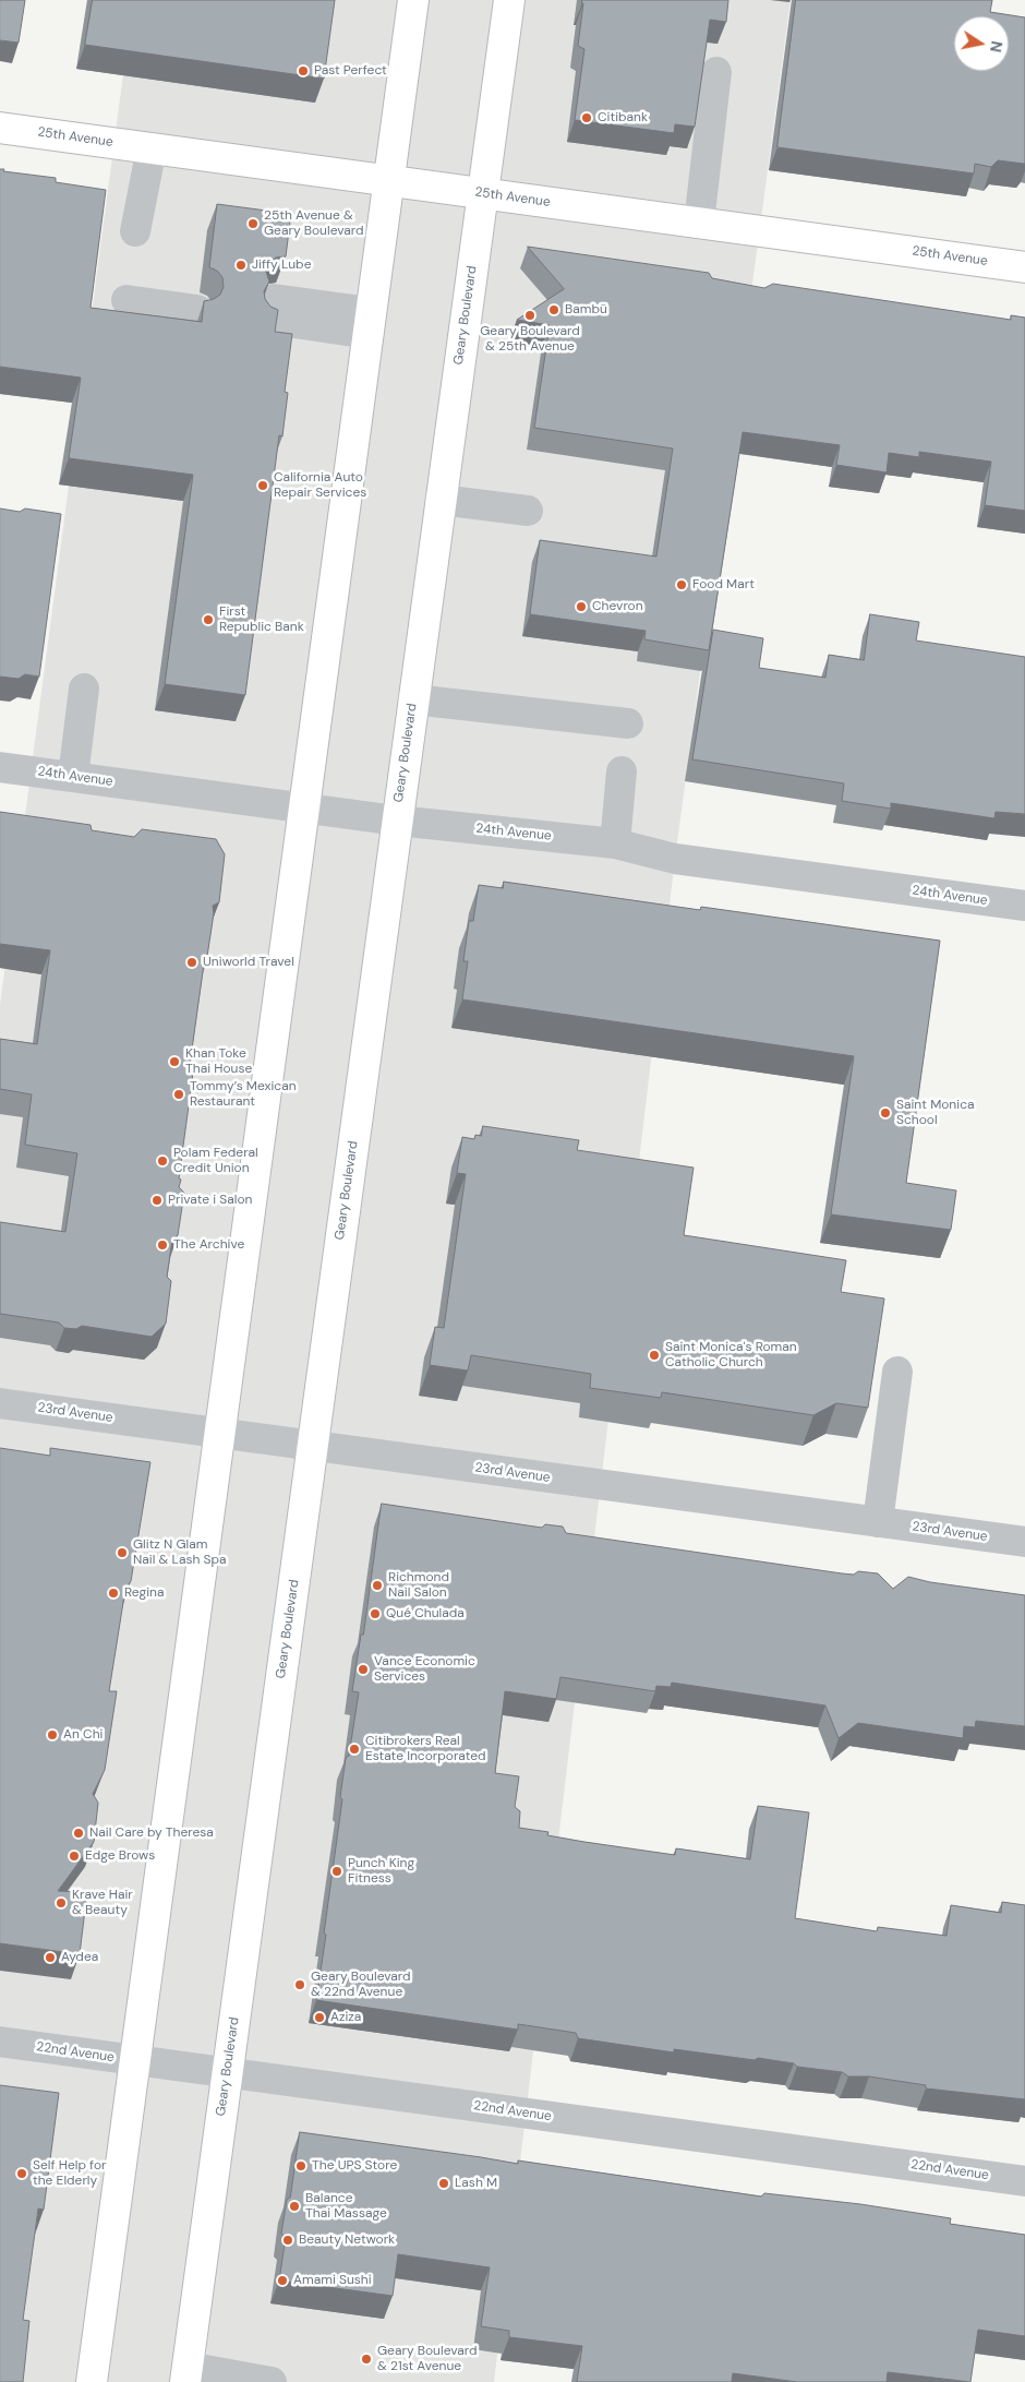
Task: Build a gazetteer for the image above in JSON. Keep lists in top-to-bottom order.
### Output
{
  "streets": {
    "main road": ["25th Avenue", "Geary Boulevard"],
    "street": ["24th Avenue", "23rd Avenue", "22nd Avenue"]
  },
  "crossings": [
    ["25th Avenue", "Geary Boulevard"],
    ["Geary Boulevard", "24th Avenue"],
    ["Geary Boulevard", "23rd Avenue"],
    ["Geary Boulevard", "22nd Avenue"]
  ],
  "places": [
    "Past Perfect",
    "Citibank",
    "25th Avenue & Geary Boulevard",
    "Jiffy Lube",
    "Bambū",
    "Geary Boulevard & 25th Avenue",
    "California Auto Repair Services",
    "Food Mart",
    "Chevron",
    "First Republic Bank",
    "Uniworld Travel",
    "Khan Toke Thai House",
    "Tommy’s Mexican Restaurant",
    "Saint Monica School",
    "Polam Federal Credit Union",
    "Private i Salon",
    "The Archive",
    "Saint Monica's Roman Catholic Church",
    "Glitz N Glam Nail & Lash Spa",
    "Richmond Nail Salon",
    "Regina",
    "Qué Chulada",
    "Vance Economic Services",
    "An Chi",
    "Citibrokers Real Estate Incorporated",
    "Nail Care by Theresa",
    "Edge Brows",
    "Punch King Fitness",
    "Krave Hair & Beauty",
    "Aydea",
    "Geary Boulevard & 22nd Avenue",
    "Aziza",
    "The UPS Store",
    "Self Help for the Elderly",
    "Lash M",
    "Balance Thai Massage",
    "Beauty Network",
    "Amami Sushi",
    "Geary Boulevard & 21st Avenue"
  ],
  "north": "right"
}
